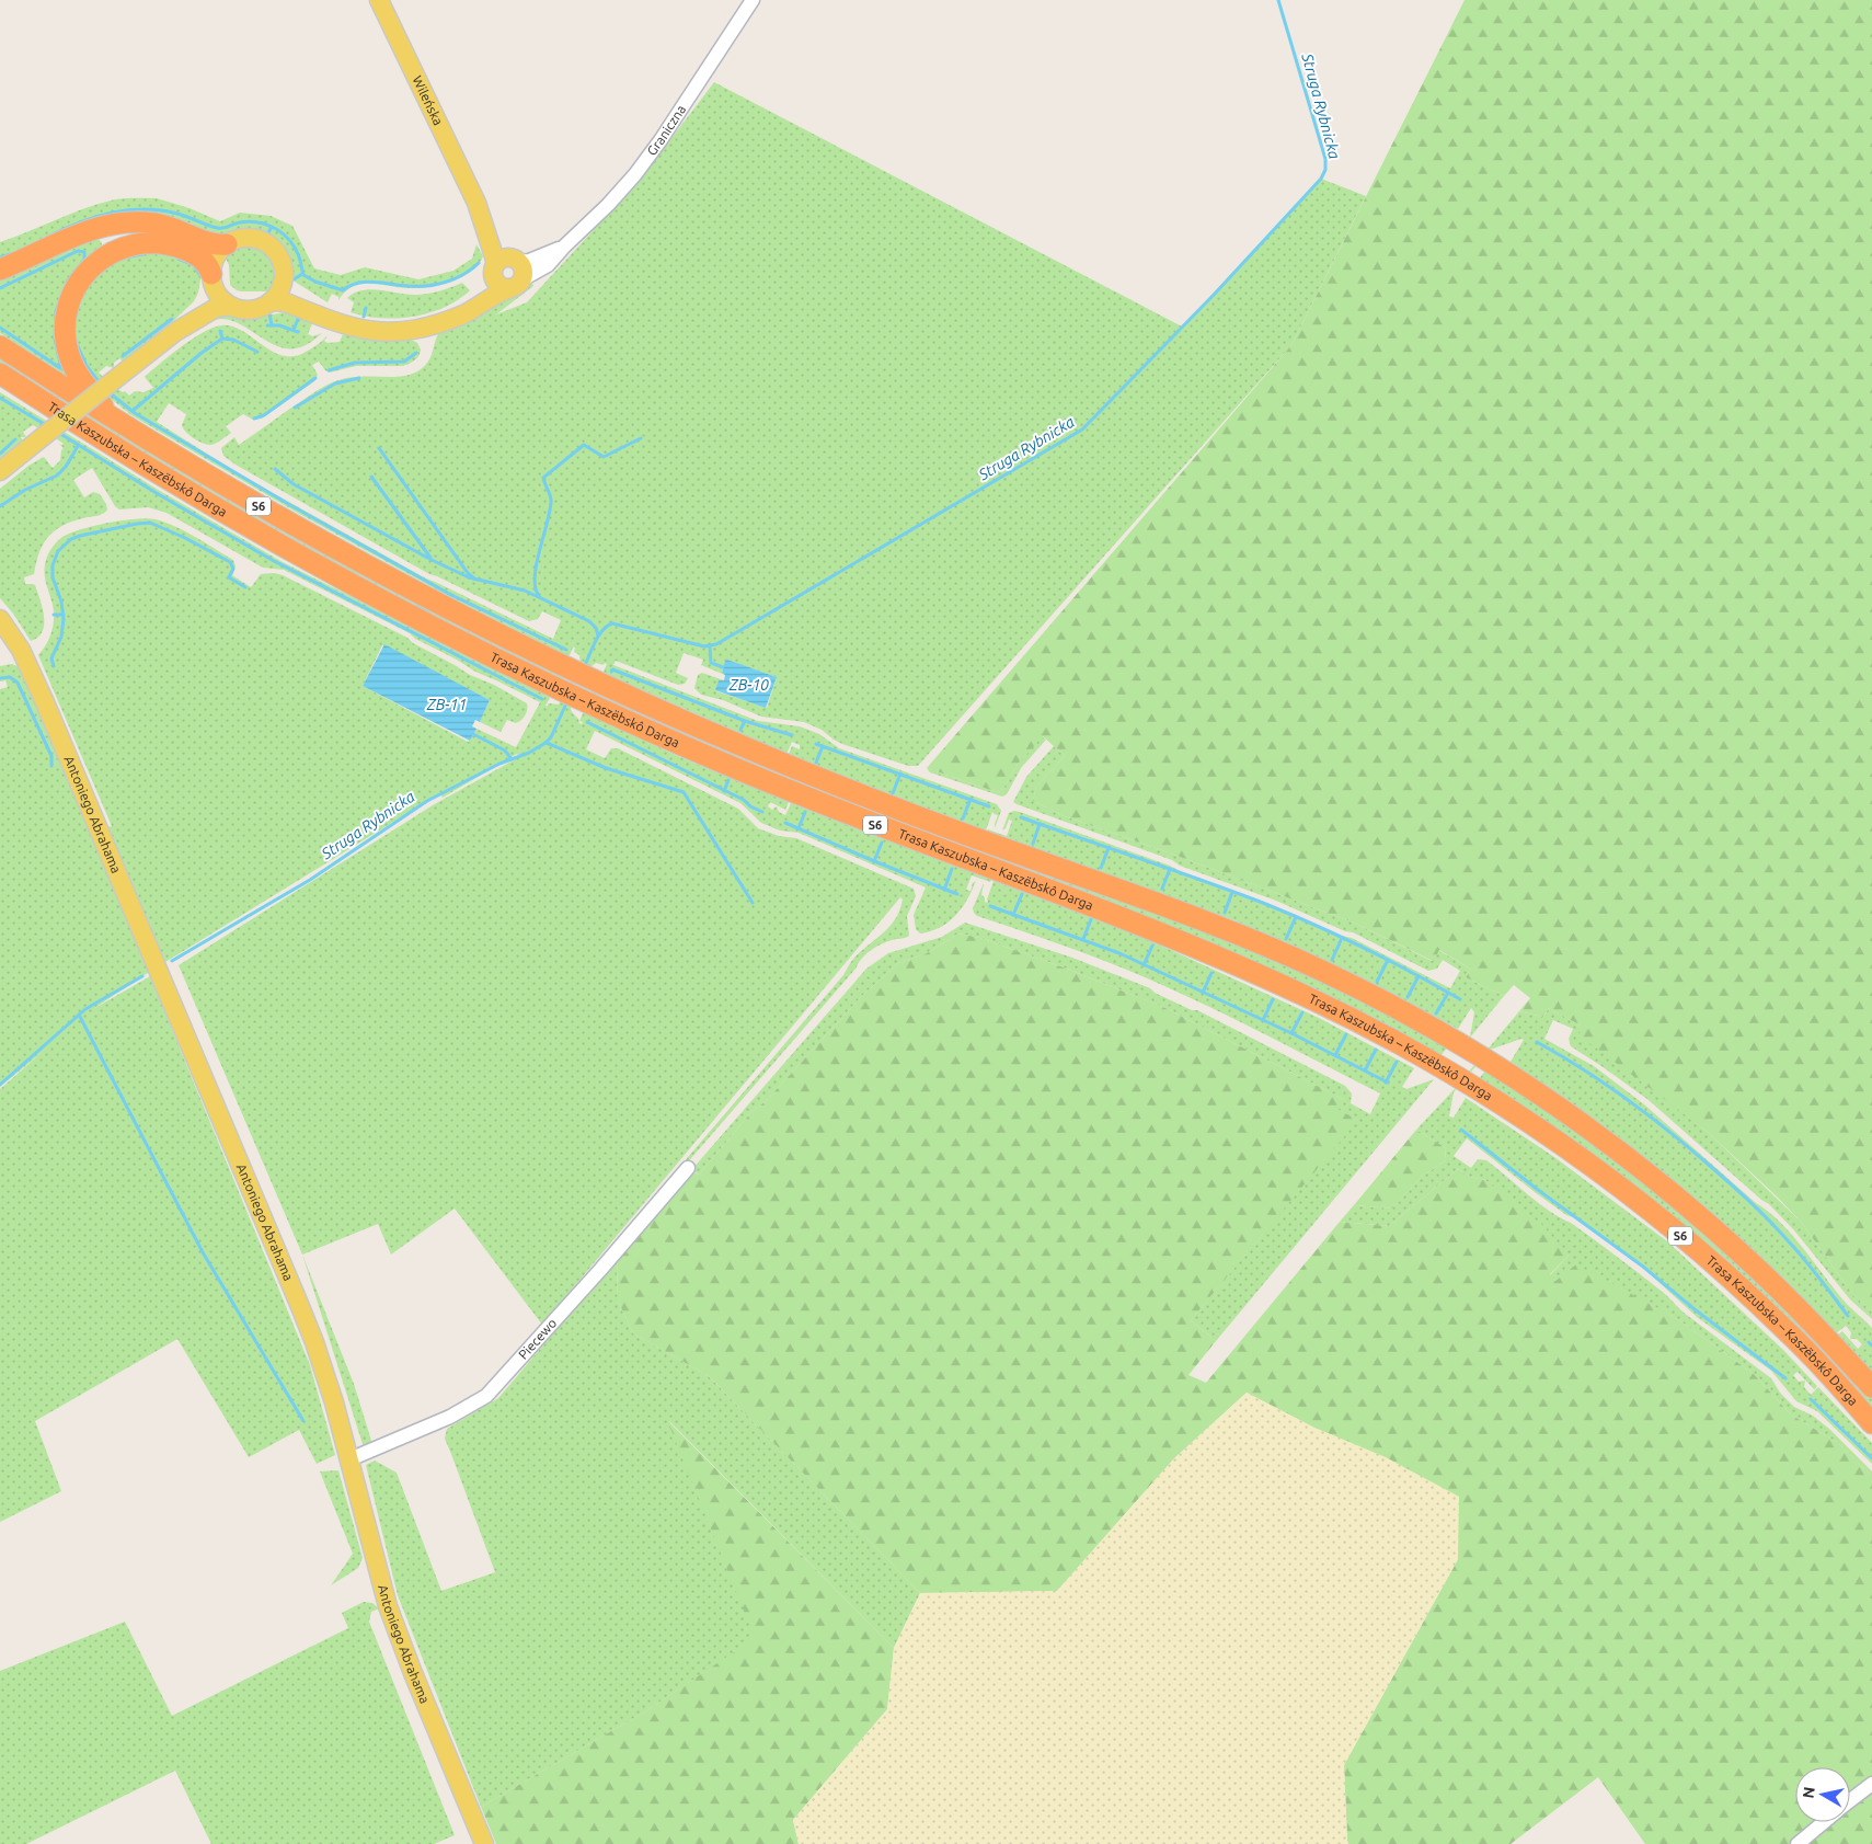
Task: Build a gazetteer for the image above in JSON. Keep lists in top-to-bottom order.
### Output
{
  "streets": {
    "highway": ["Trasa Kaszubska – Kaszëbskô Darga", "S6"],
    "main road": ["Wileńska", "Graniczna", "Antoniego Abrahama"],
    "street": ["Piecewo"]
  },
  "crossings": [
    ["Wileńska", "Graniczna"],
    ["Antoniego Abrahama", "Piecewo"]
  ],
  "water": ["Struga Rybnicka", "ZB-10", "ZB-11"],
  "north": "left"
}
